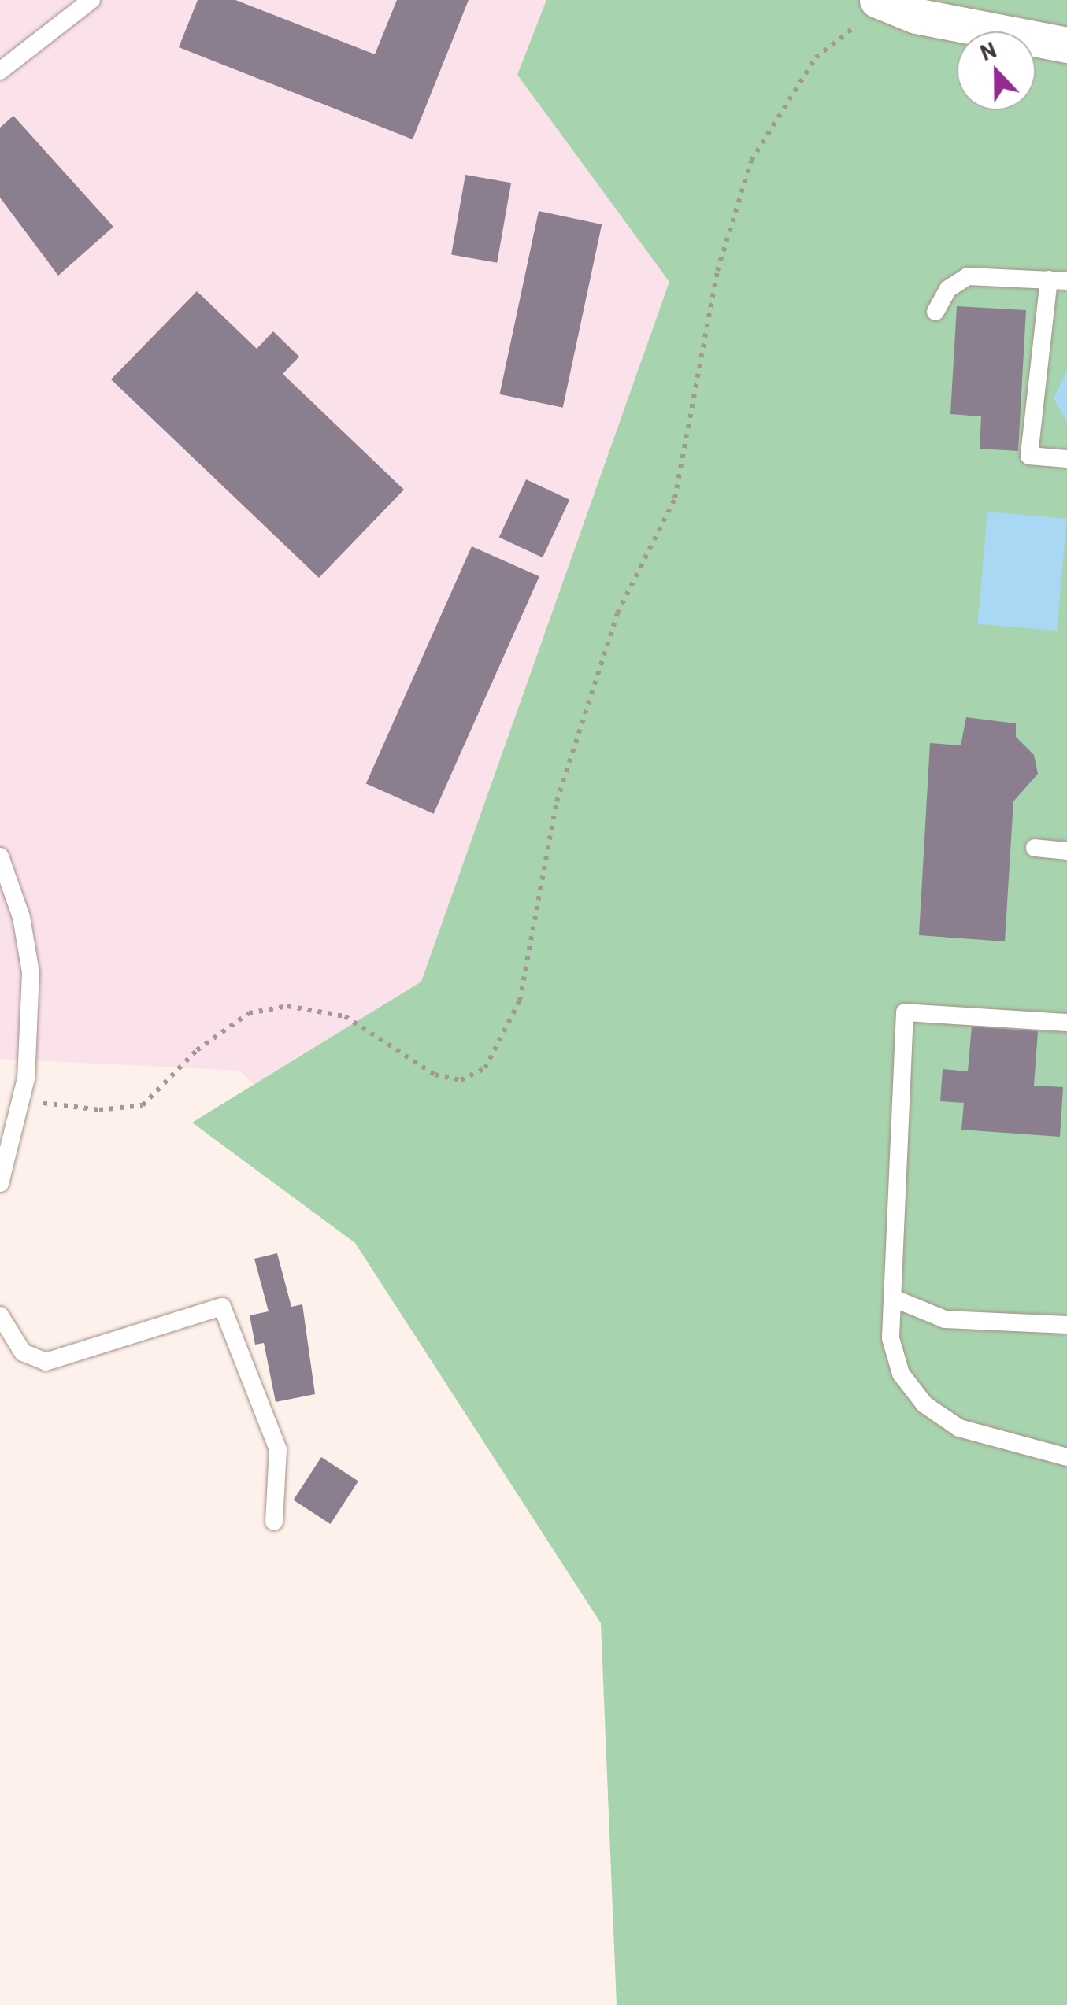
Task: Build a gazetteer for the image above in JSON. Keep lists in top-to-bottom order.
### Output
{
  "north": "top"
}
